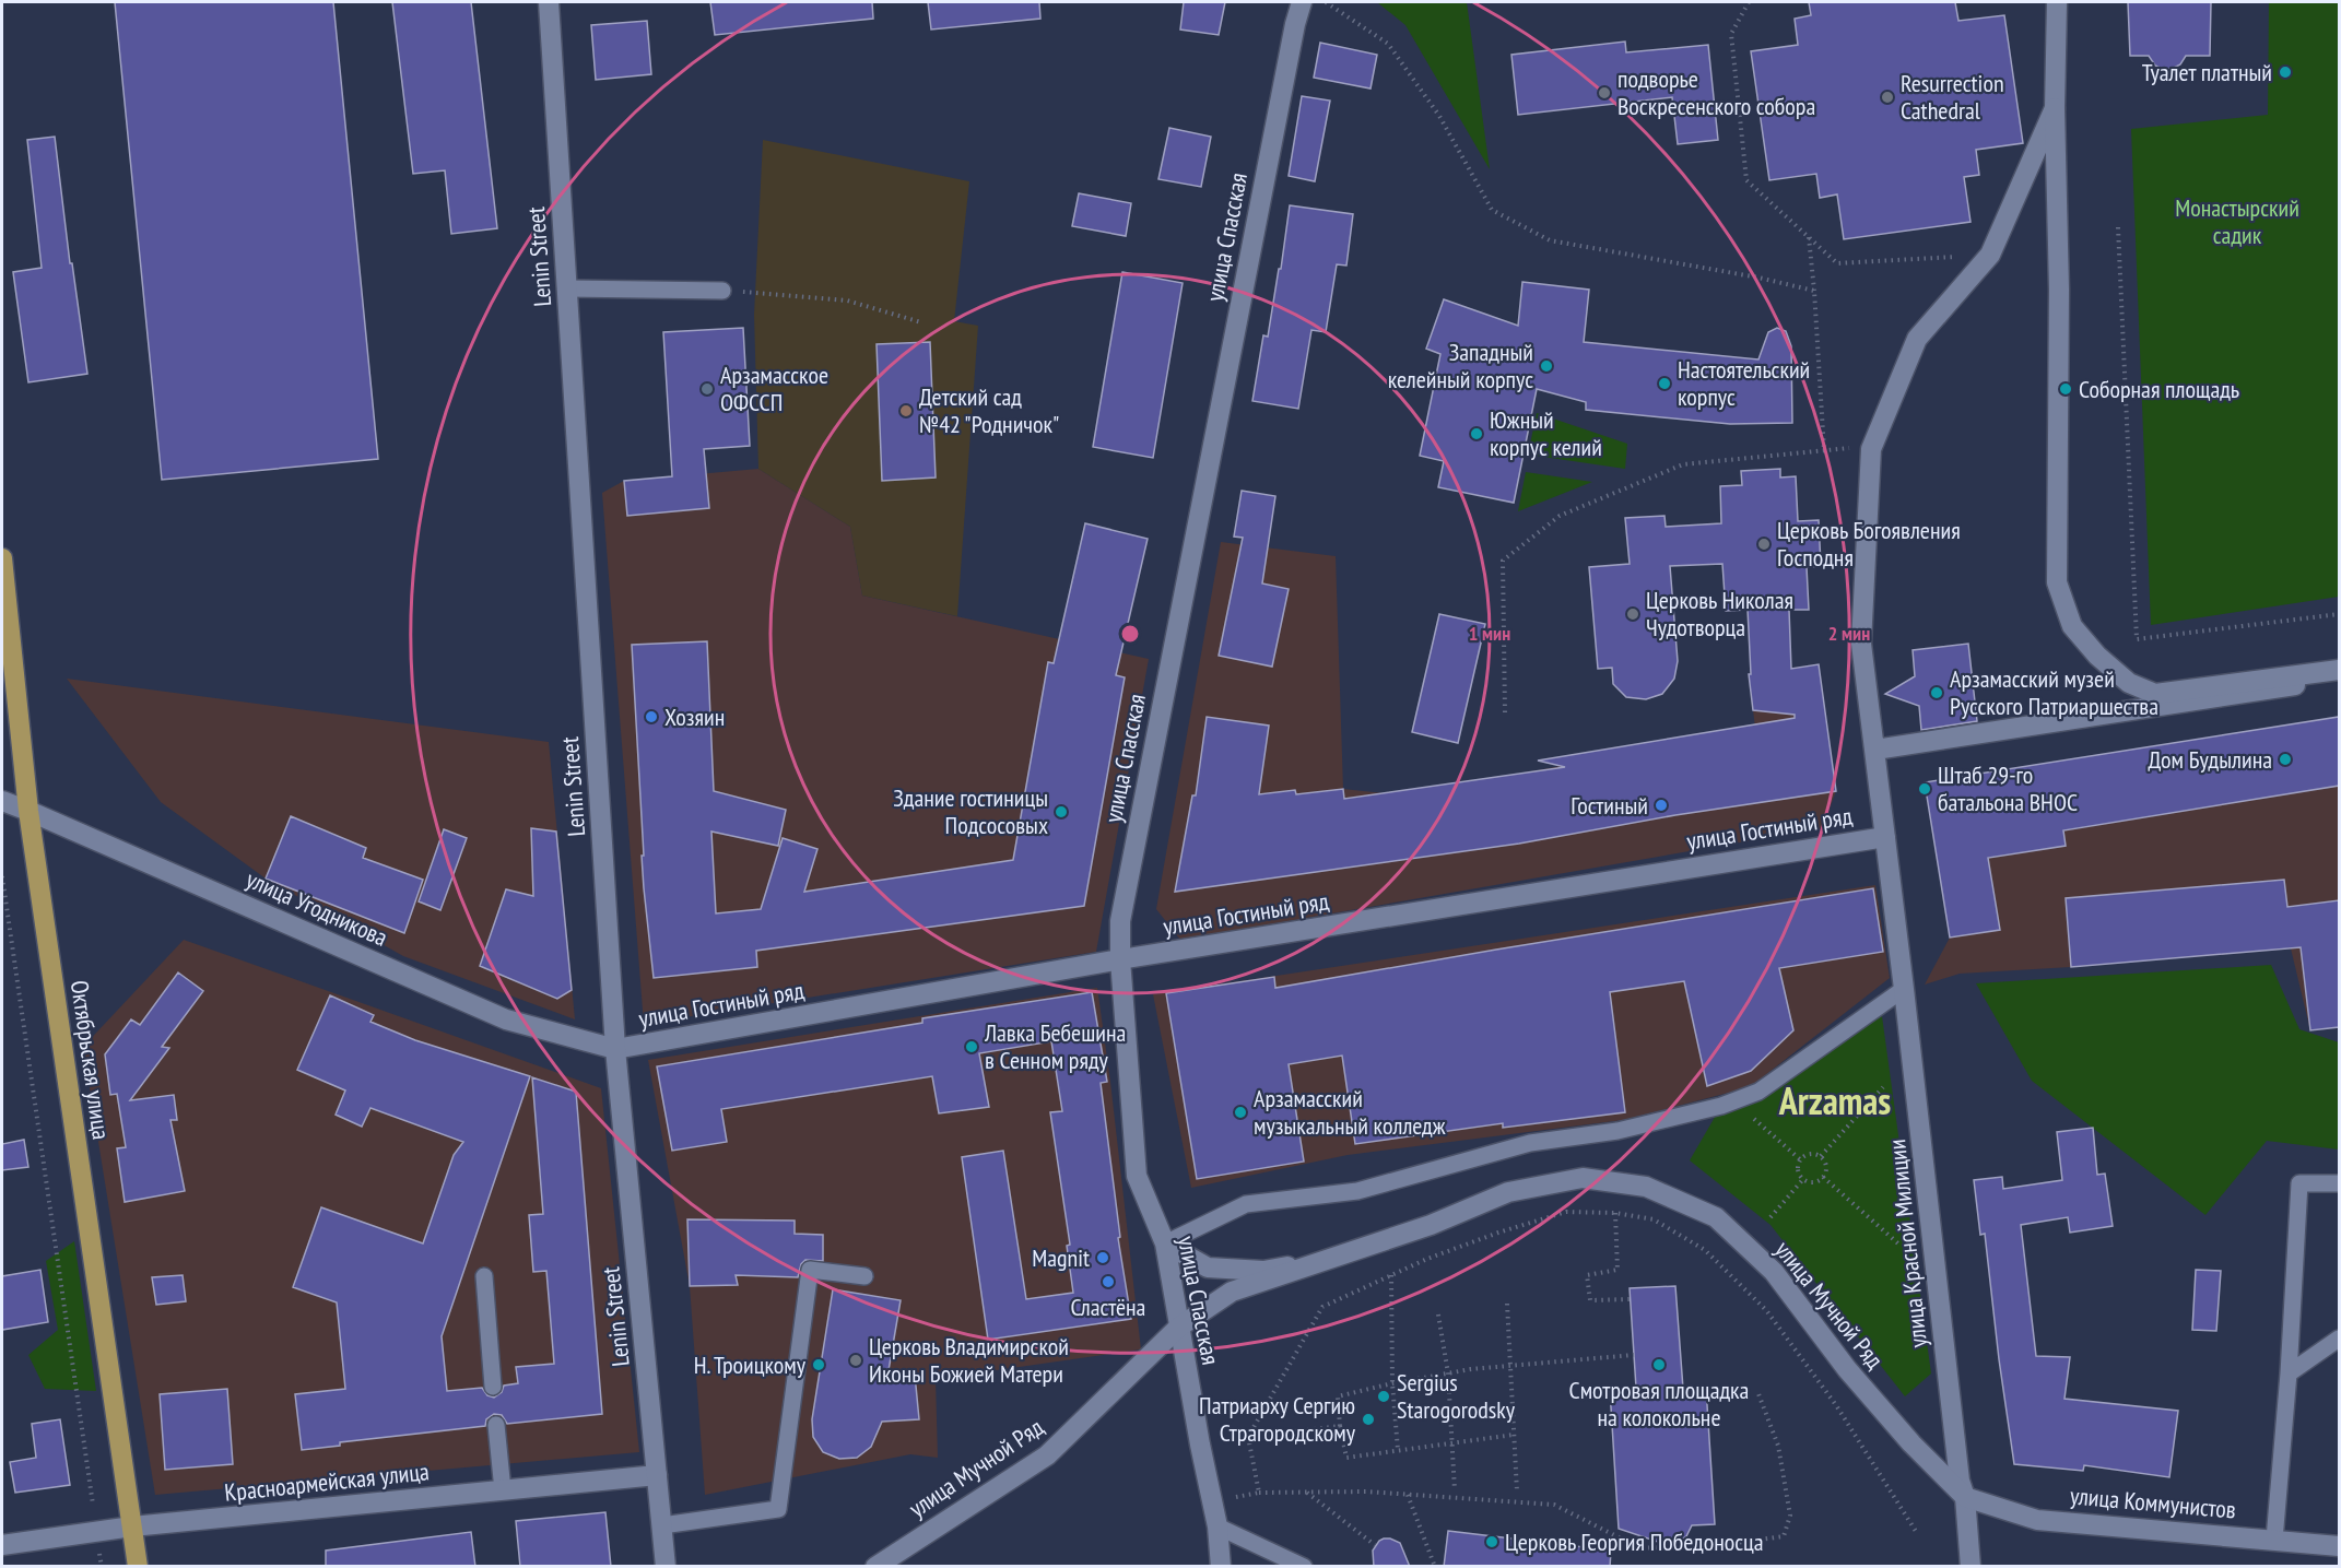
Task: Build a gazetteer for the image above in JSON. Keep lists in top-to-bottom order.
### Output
{
  "streets": {
    "main road": ["Октябрьская улица"],
    "street": [
      "улица Спасская",
      "Lenin Street",
      "улица Гостиный ряд",
      "улица Угодникова",
      "улица Красной Милиции",
      "улица Мучной Ряд",
      "Красноармейская улица",
      "улица Коммунистов"
    ]
  },
  "crossings": [
    ["улица Спасская", "улица Гостиный ряд"],
    ["улица Спасская", "улица Мучной Ряд"],
    ["Lenin Street", "улица Гостиный ряд"],
    ["Lenin Street", "улица Угодникова"],
    ["Lenin Street", "Красноармейская улица"],
    ["улица Гостиный ряд", "улица Угодникова"],
    ["улица Гостиный ряд", "улица Красной Милиции"],
    ["улица Угодникова", "Октябрьская улица"],
    ["Октябрьская улица", "Красноармейская улица"],
    ["улица Красной Милиции", "улица Мучной Ряд"],
    ["улица Красной Милиции", "улица Коммунистов"],
    ["улица Мучной Ряд", "улица Коммунистов"]
  ],
  "districts": ["Arzamas"],
  "parks": ["Монастырский садик"],
  "places": [
    "Туалет платный",
    "подворье Воскресенского собора",
    "Resurrection Cathedral",
    "Западный келейный корпус",
    "Настоятельский корпус",
    "Арзамасское ОФССП",
    "Соборная площадь",
    "Детский сад №42 \"Родничок\"",
    "Южный корпус келий",
    "Церковь Богоявления Господня",
    "Церковь Николая Чудотворца",
    "Арзамасский музей Русского Патриаршества",
    "Хозяин",
    "Дом Будылина",
    "Штаб 29-го батальона ВНОС",
    "Гостиный",
    "Здание гостиницы Подсосовых",
    "Лавка Бебешина в Сенном ряду",
    "Арзамасский музыкальный колледж",
    "Magnit",
    "Сластёна",
    "Церковь Владимирской Иконы Божией Матери",
    "Н. Троицкому",
    "Смотровая площадка на колокольне",
    "Sergius Starogorodsky",
    "Патриарху Сергию Страгородскому",
    "Церковь Георгия Победоносца"
  ],
  "rings": ["1 мин", "2 мин"]
}
